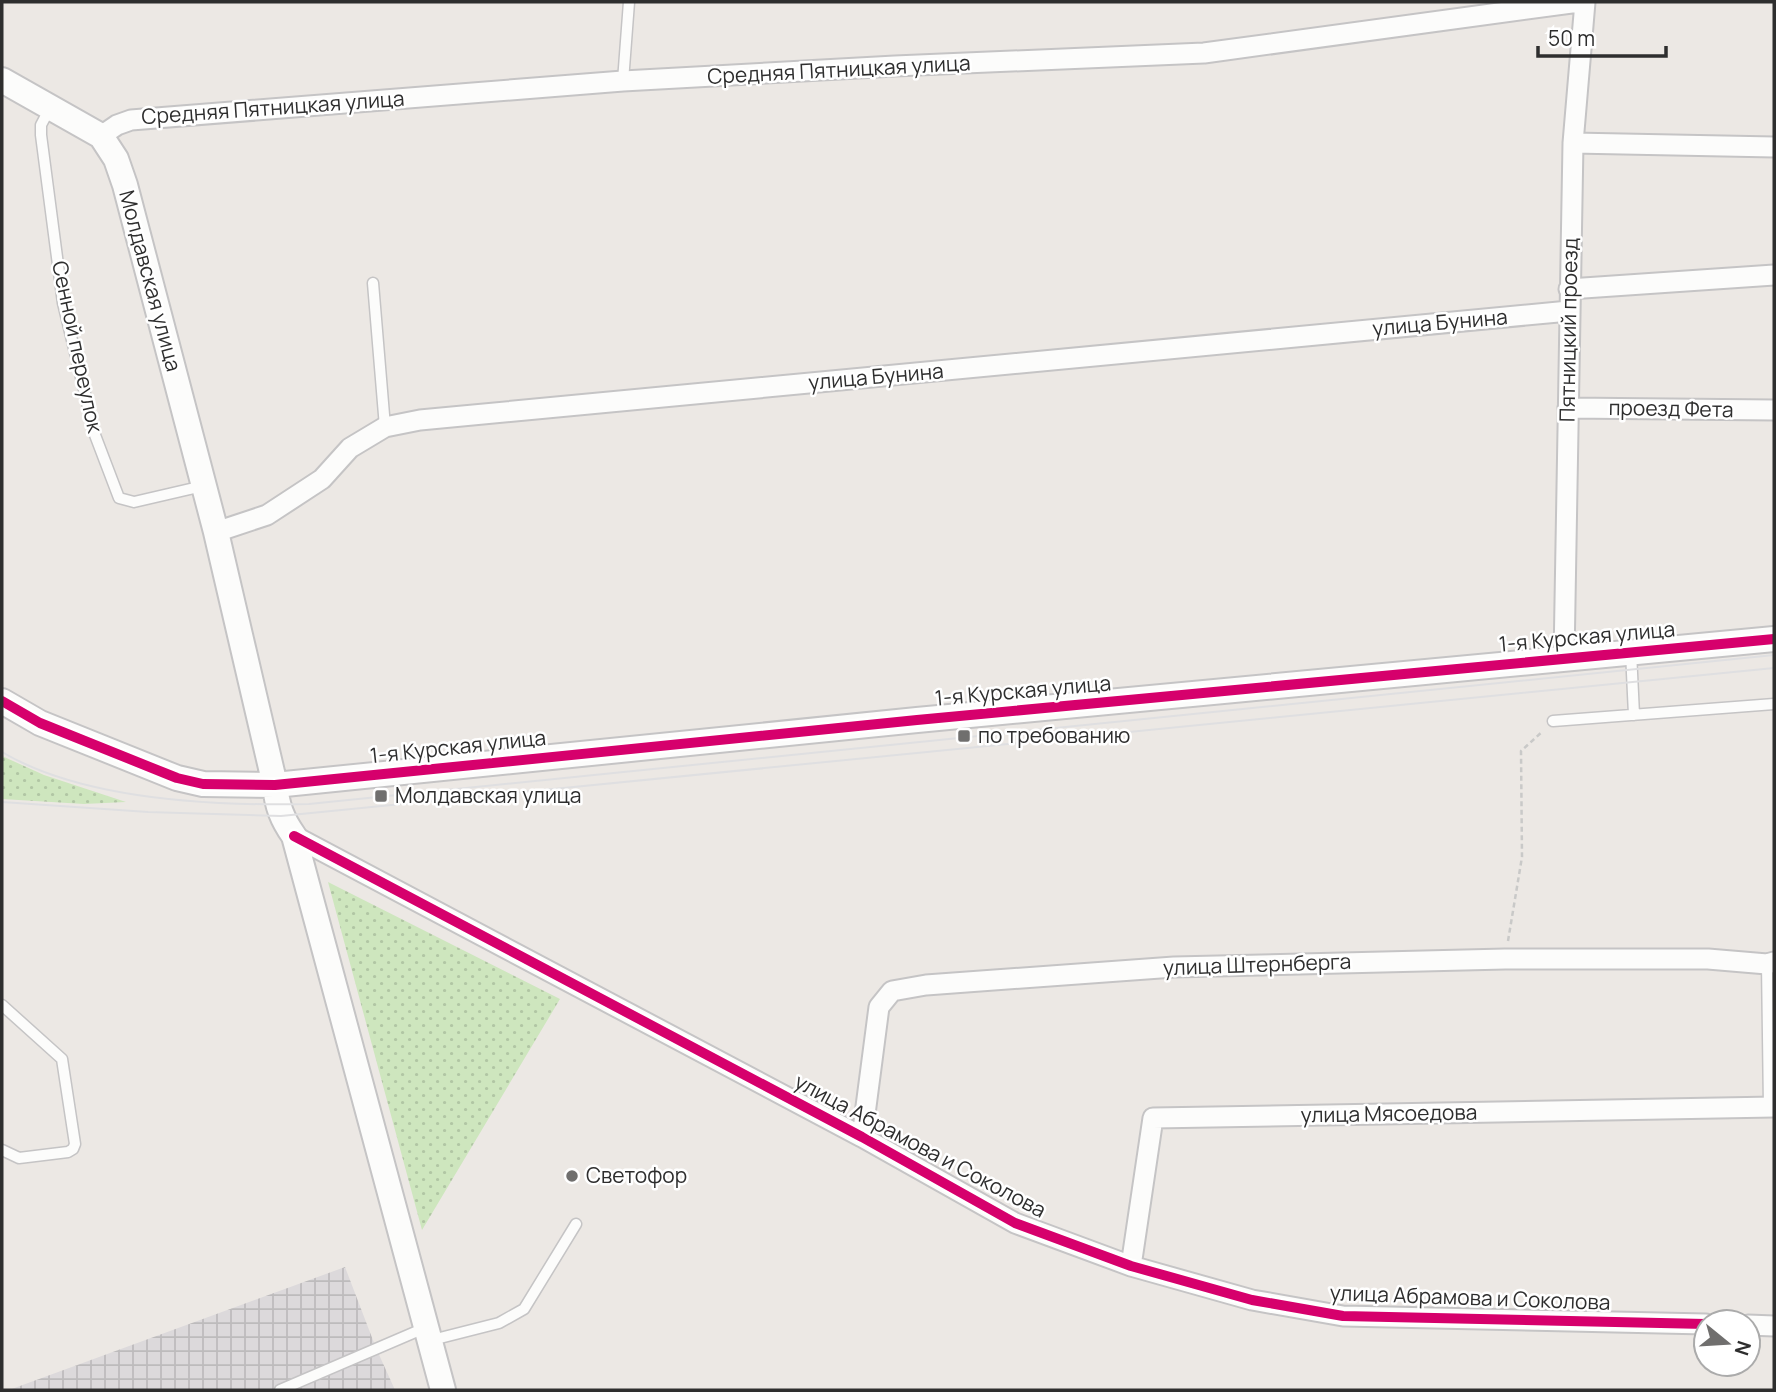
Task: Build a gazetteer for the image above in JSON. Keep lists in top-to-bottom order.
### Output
{
  "streets": {
    "street": [
      "Средняя Пятницкая улица",
      "Молдавская улица",
      "улица Бунина",
      "Пятницкий проезд",
      "проезд Фета",
      "1-я Курская улица",
      "улица Штернберга",
      "улица Мясоедова",
      "улица Абрамова и Соколова"
    ],
    "lane": ["Сенной переулок"]
  },
  "crossings": [
    ["Средняя Пятницкая улица", "Молдавская улица"],
    ["Молдавская улица", "улица Бунина"],
    ["Молдавская улица", "Сенной переулок"],
    ["Молдавская улица", "1-я Курская улица"],
    ["Молдавская улица", "улица Абрамова и Соколова"],
    ["улица Бунина", "Пятницкий проезд"],
    ["Пятницкий проезд", "проезд Фета"],
    ["Пятницкий проезд", "1-я Курская улица"],
    ["улица Штернберга", "улица Абрамова и Соколова"],
    ["улица Мясоедова", "улица Абрамова и Соколова"]
  ],
  "places": {
    "transit": ["по требованию", "Молдавская улица"],
    "other": ["Светофор"]
  },
  "scale_bar": "50 m",
  "north": "right"
}
